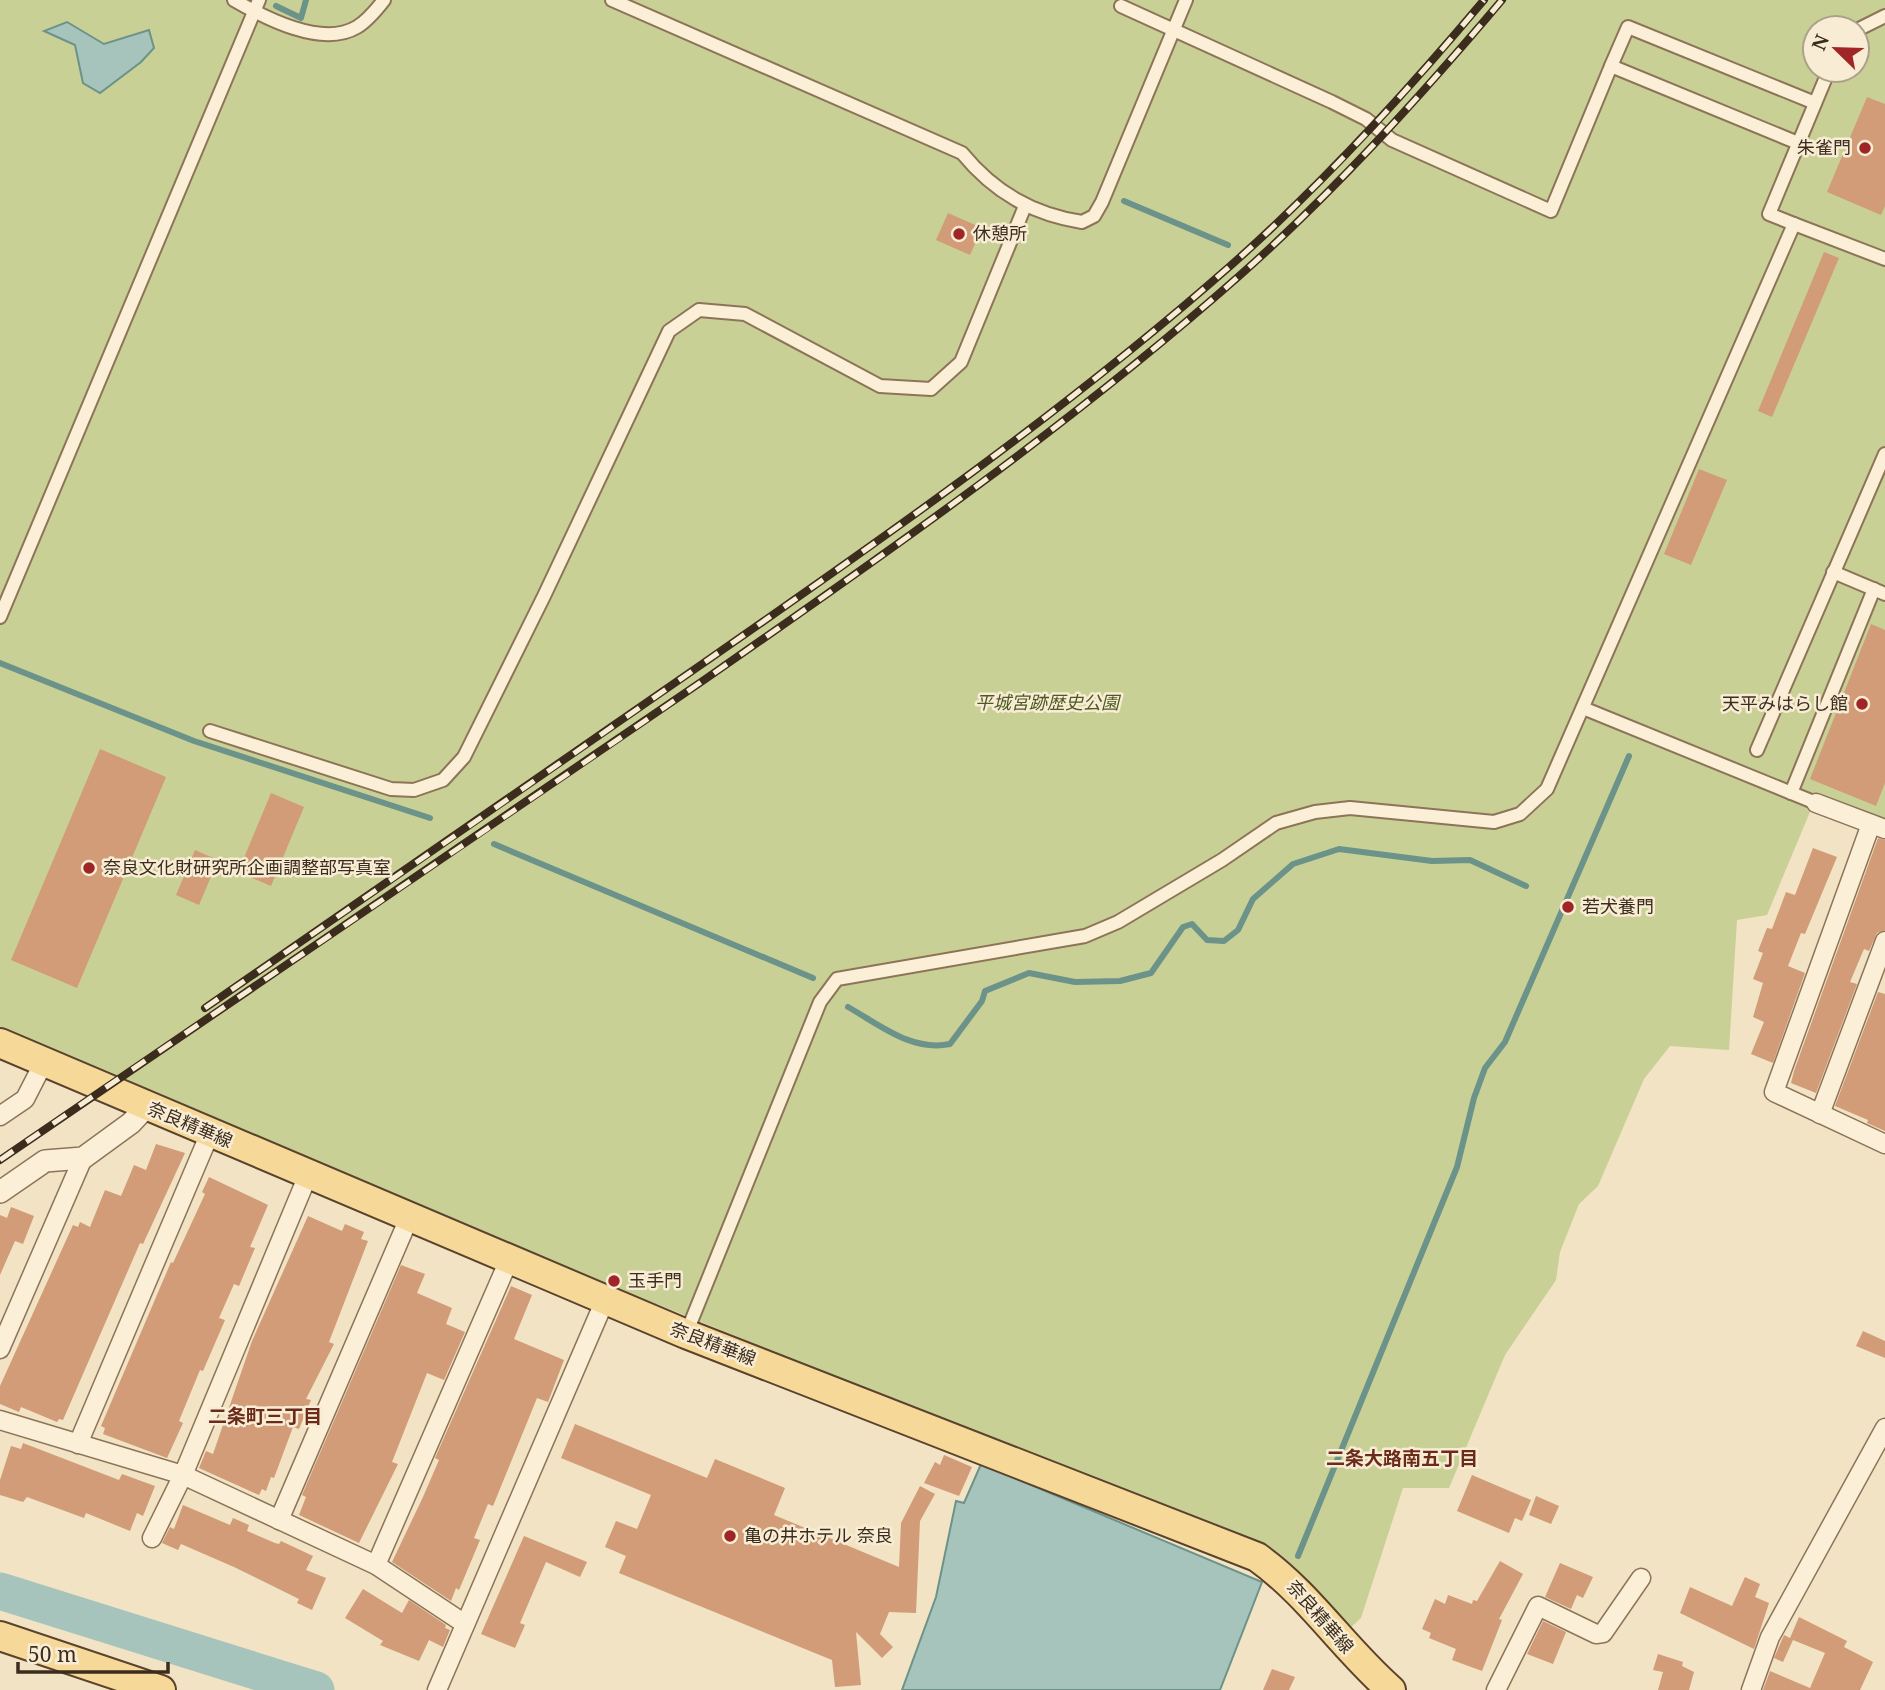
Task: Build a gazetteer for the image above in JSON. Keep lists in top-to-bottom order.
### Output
{
  "streets": {
    "main road": ["奈良精華線"]
  },
  "districts": ["二条町三丁目", "二条大路南五丁目"],
  "parks": ["平城宮跡歴史公園"],
  "places": [
    "朱雀門",
    "休憩所",
    "天平みはらし館",
    "奈良文化財研究所企画調整部写真室",
    "若犬養門",
    "玉手門",
    "亀の井ホテル 奈良"
  ],
  "scale_bar": "50 m",
  "north": "top left"
}
